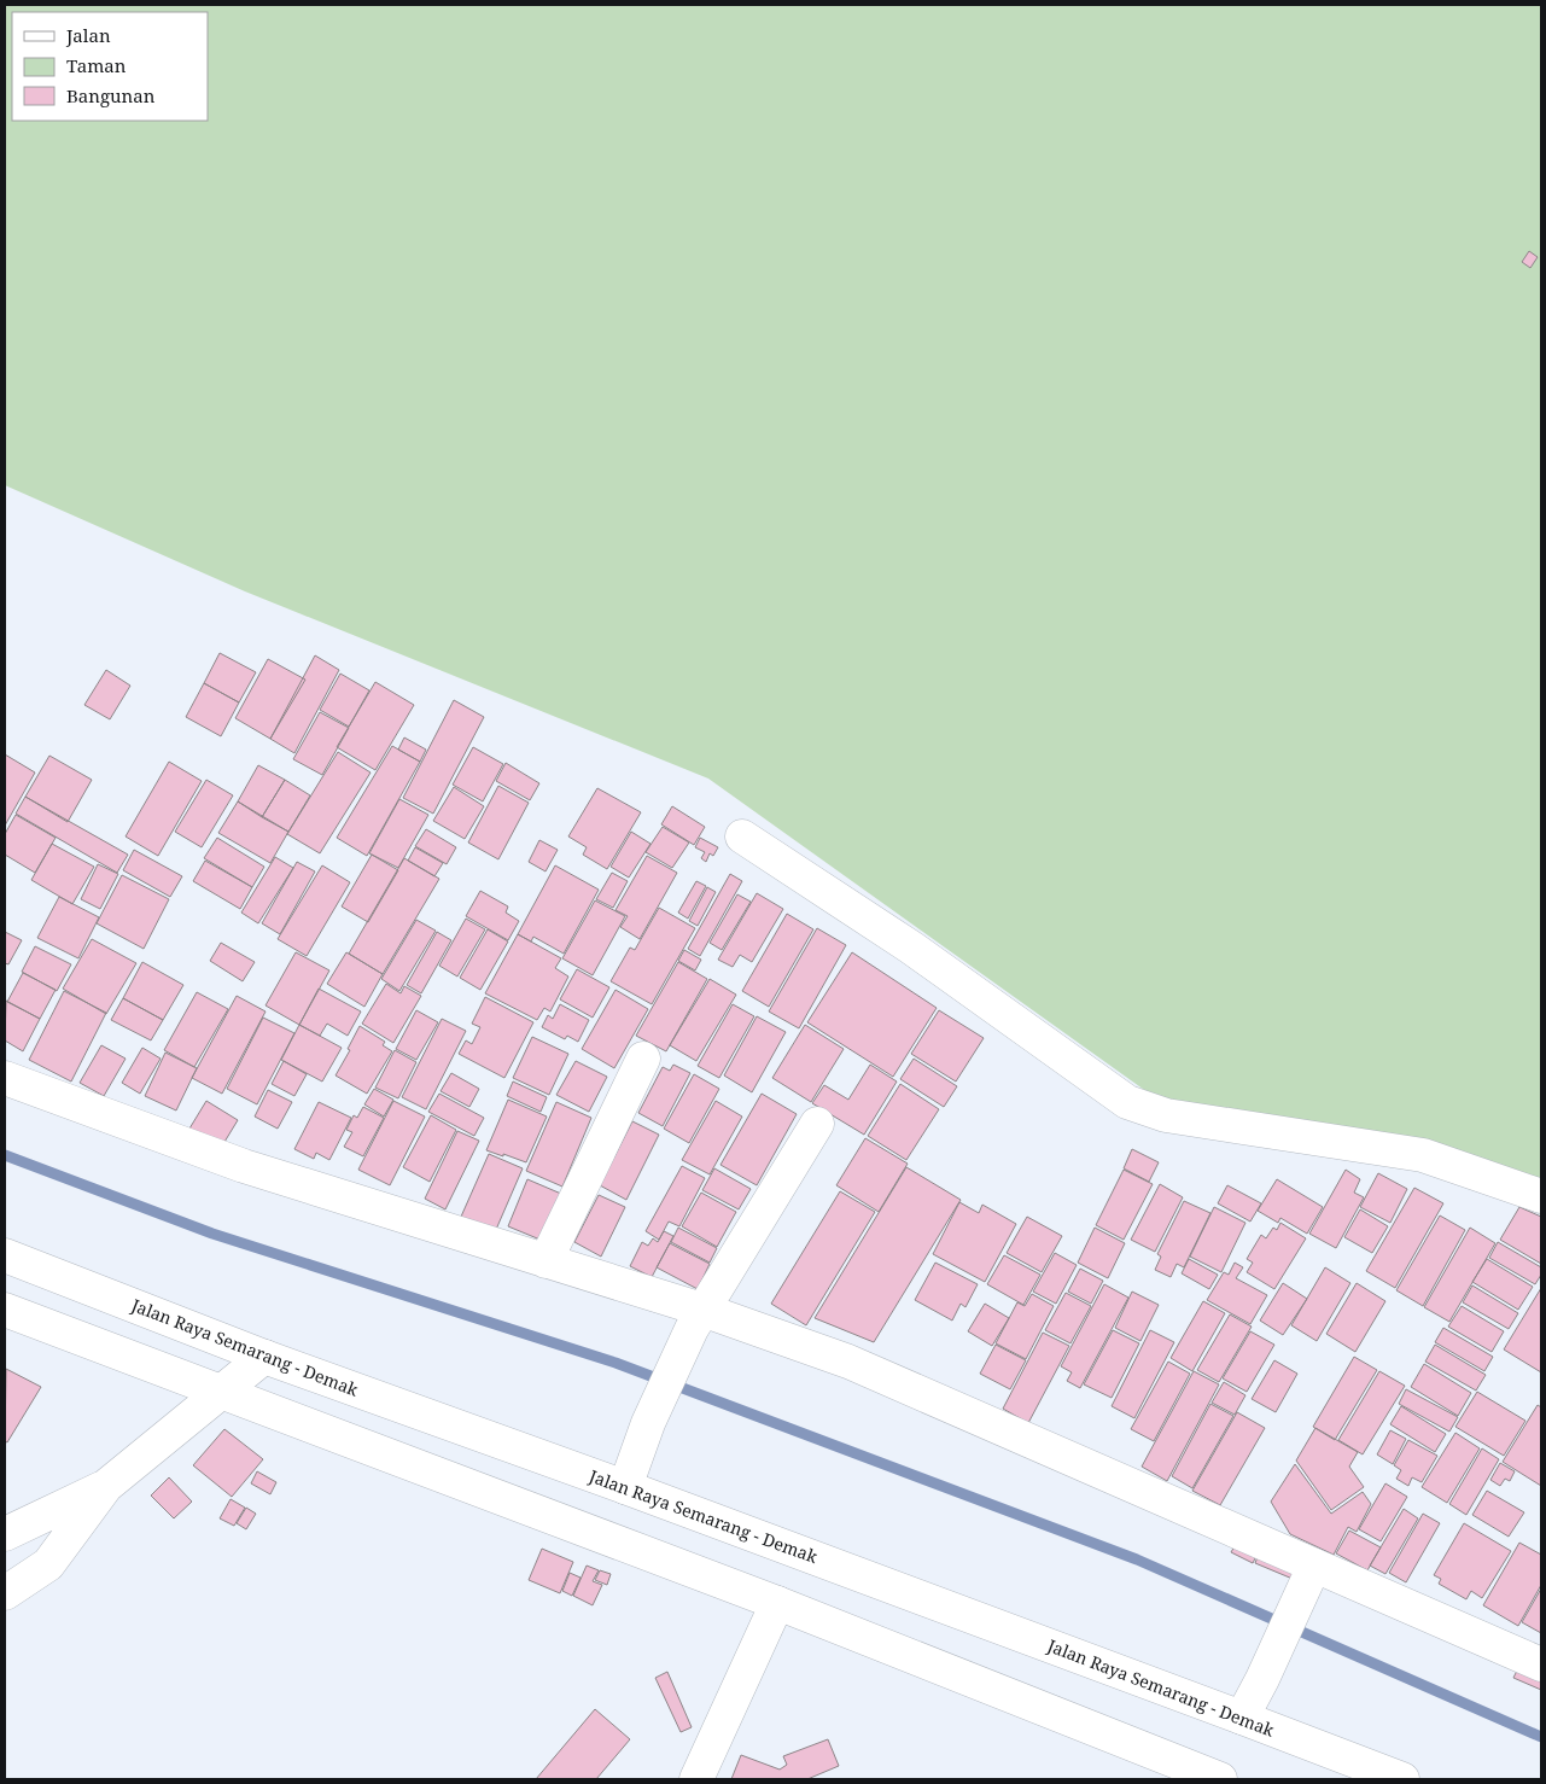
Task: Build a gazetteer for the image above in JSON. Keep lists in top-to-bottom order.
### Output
{
  "streets": {
    "main road": ["Jalan Raya Semarang - Demak"]
  },
  "legend": ["Jalan", "Taman", "Bangunan"]
}
